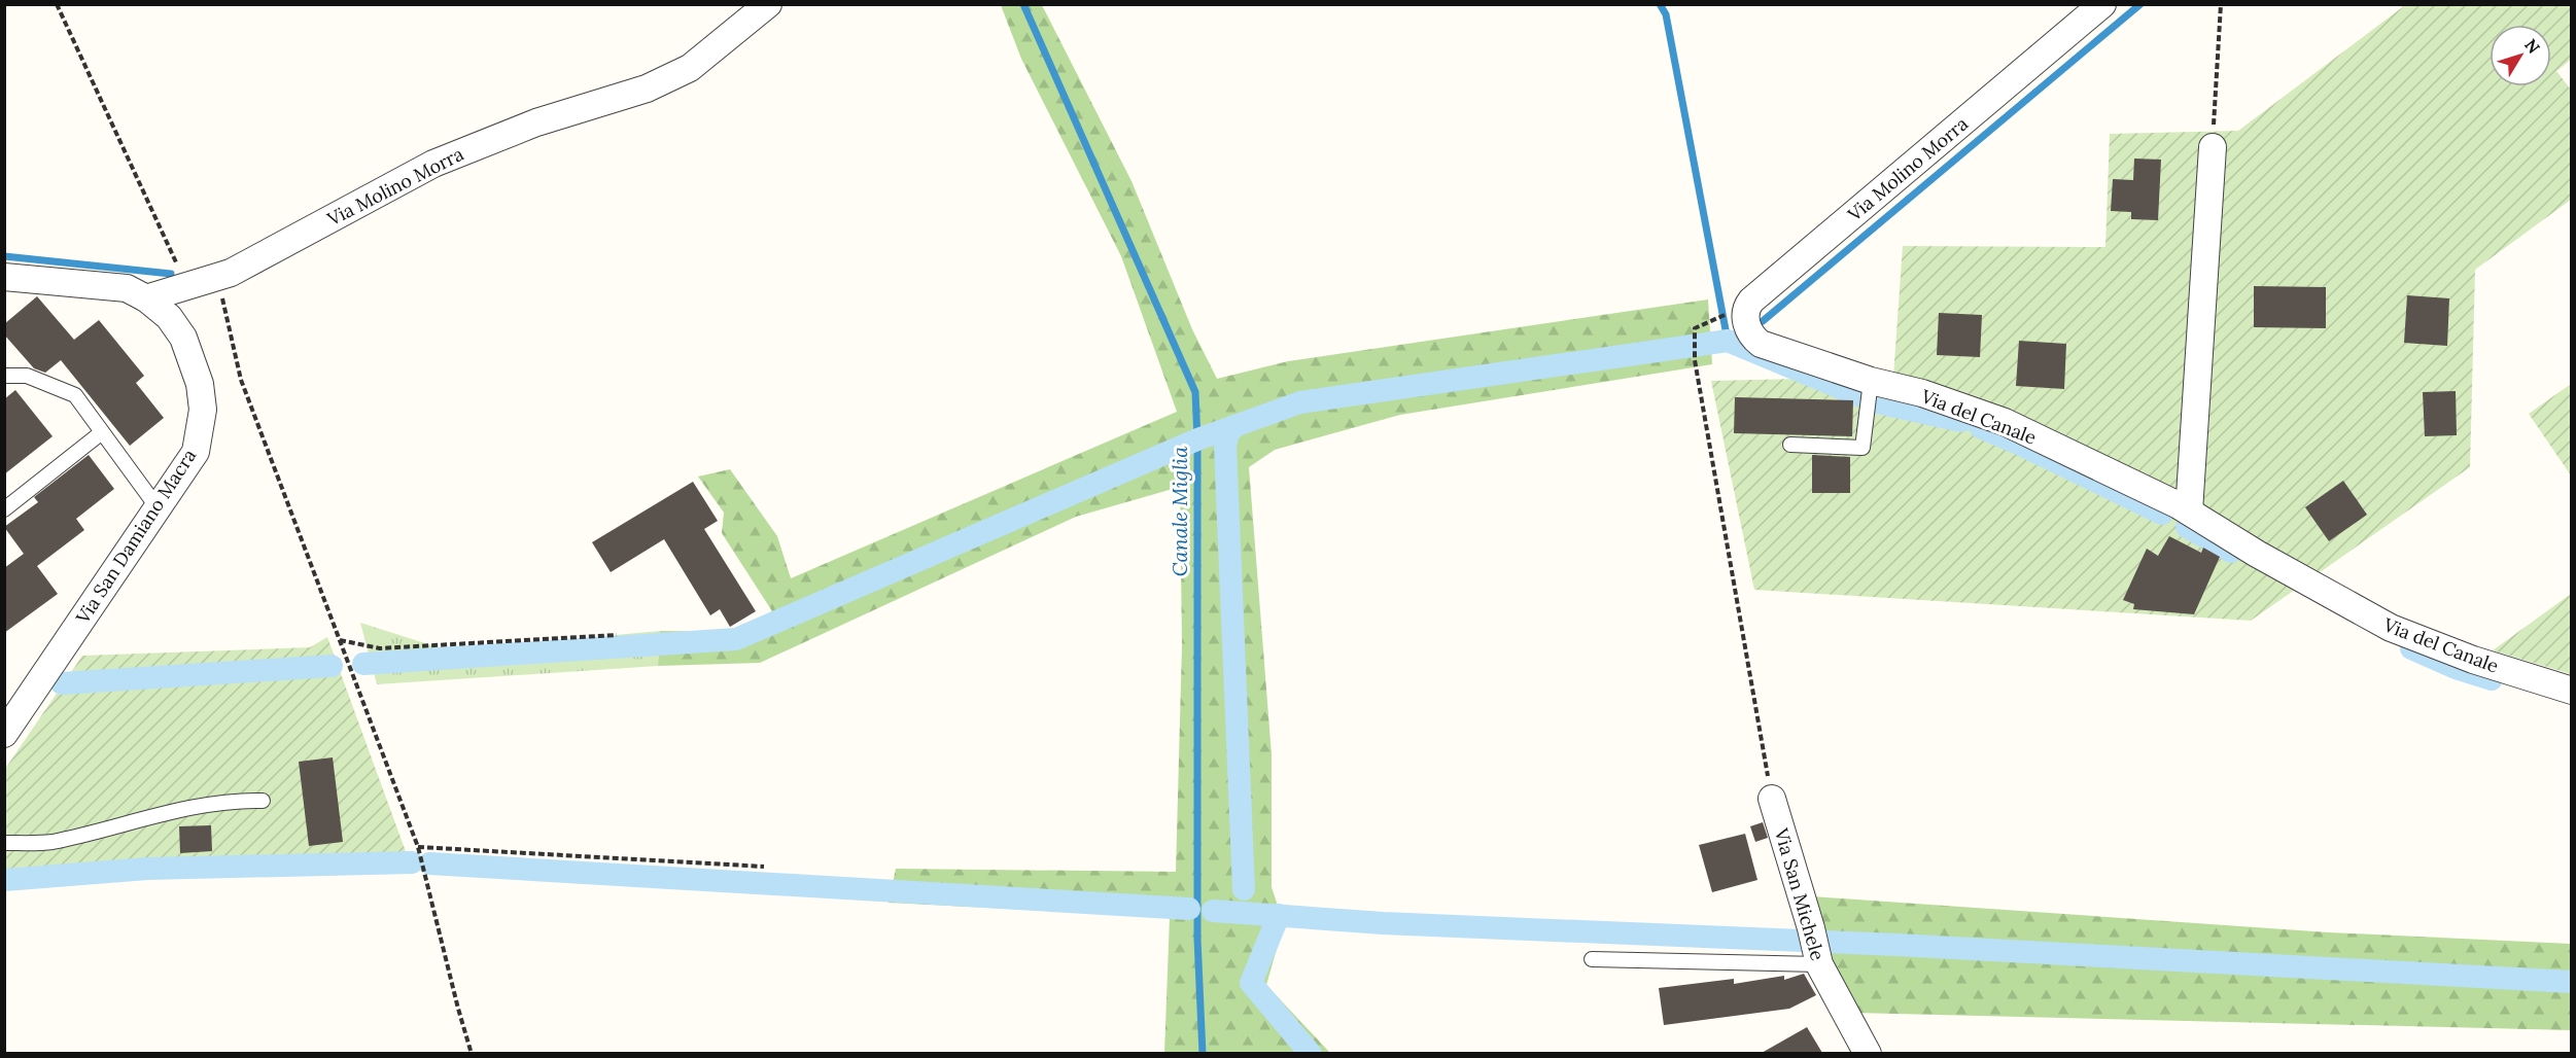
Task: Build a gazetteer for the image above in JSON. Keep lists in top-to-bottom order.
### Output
{
  "streets": {
    "street": [
      "Via Molino Morra",
      "Via del Canale",
      "Via San Damiano Macra",
      "Via San Michele"
    ]
  },
  "crossings": [
    ["Via Molino Morra", "Via del Canale"],
    ["Via Molino Morra", "Via San Damiano Macra"]
  ],
  "water": ["Canale Miglia"],
  "north": "top right"
}
